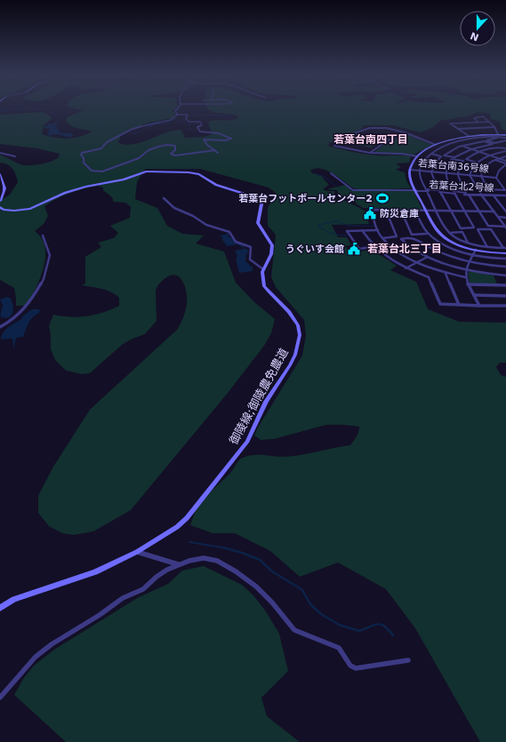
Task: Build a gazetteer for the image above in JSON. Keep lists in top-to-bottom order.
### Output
{
  "streets": {
    "street": ["若葉台南36号線", "若葉台北2号線", "御陵線;御陵農免農道"]
  },
  "districts": ["若葉台南四丁目", "若葉台北三丁目"],
  "places": {
    "sports": ["若葉台フットボールセンター2"],
    "public building": ["防災倉庫", "うぐいす会館"]
  },
  "north": "bottom"
}
